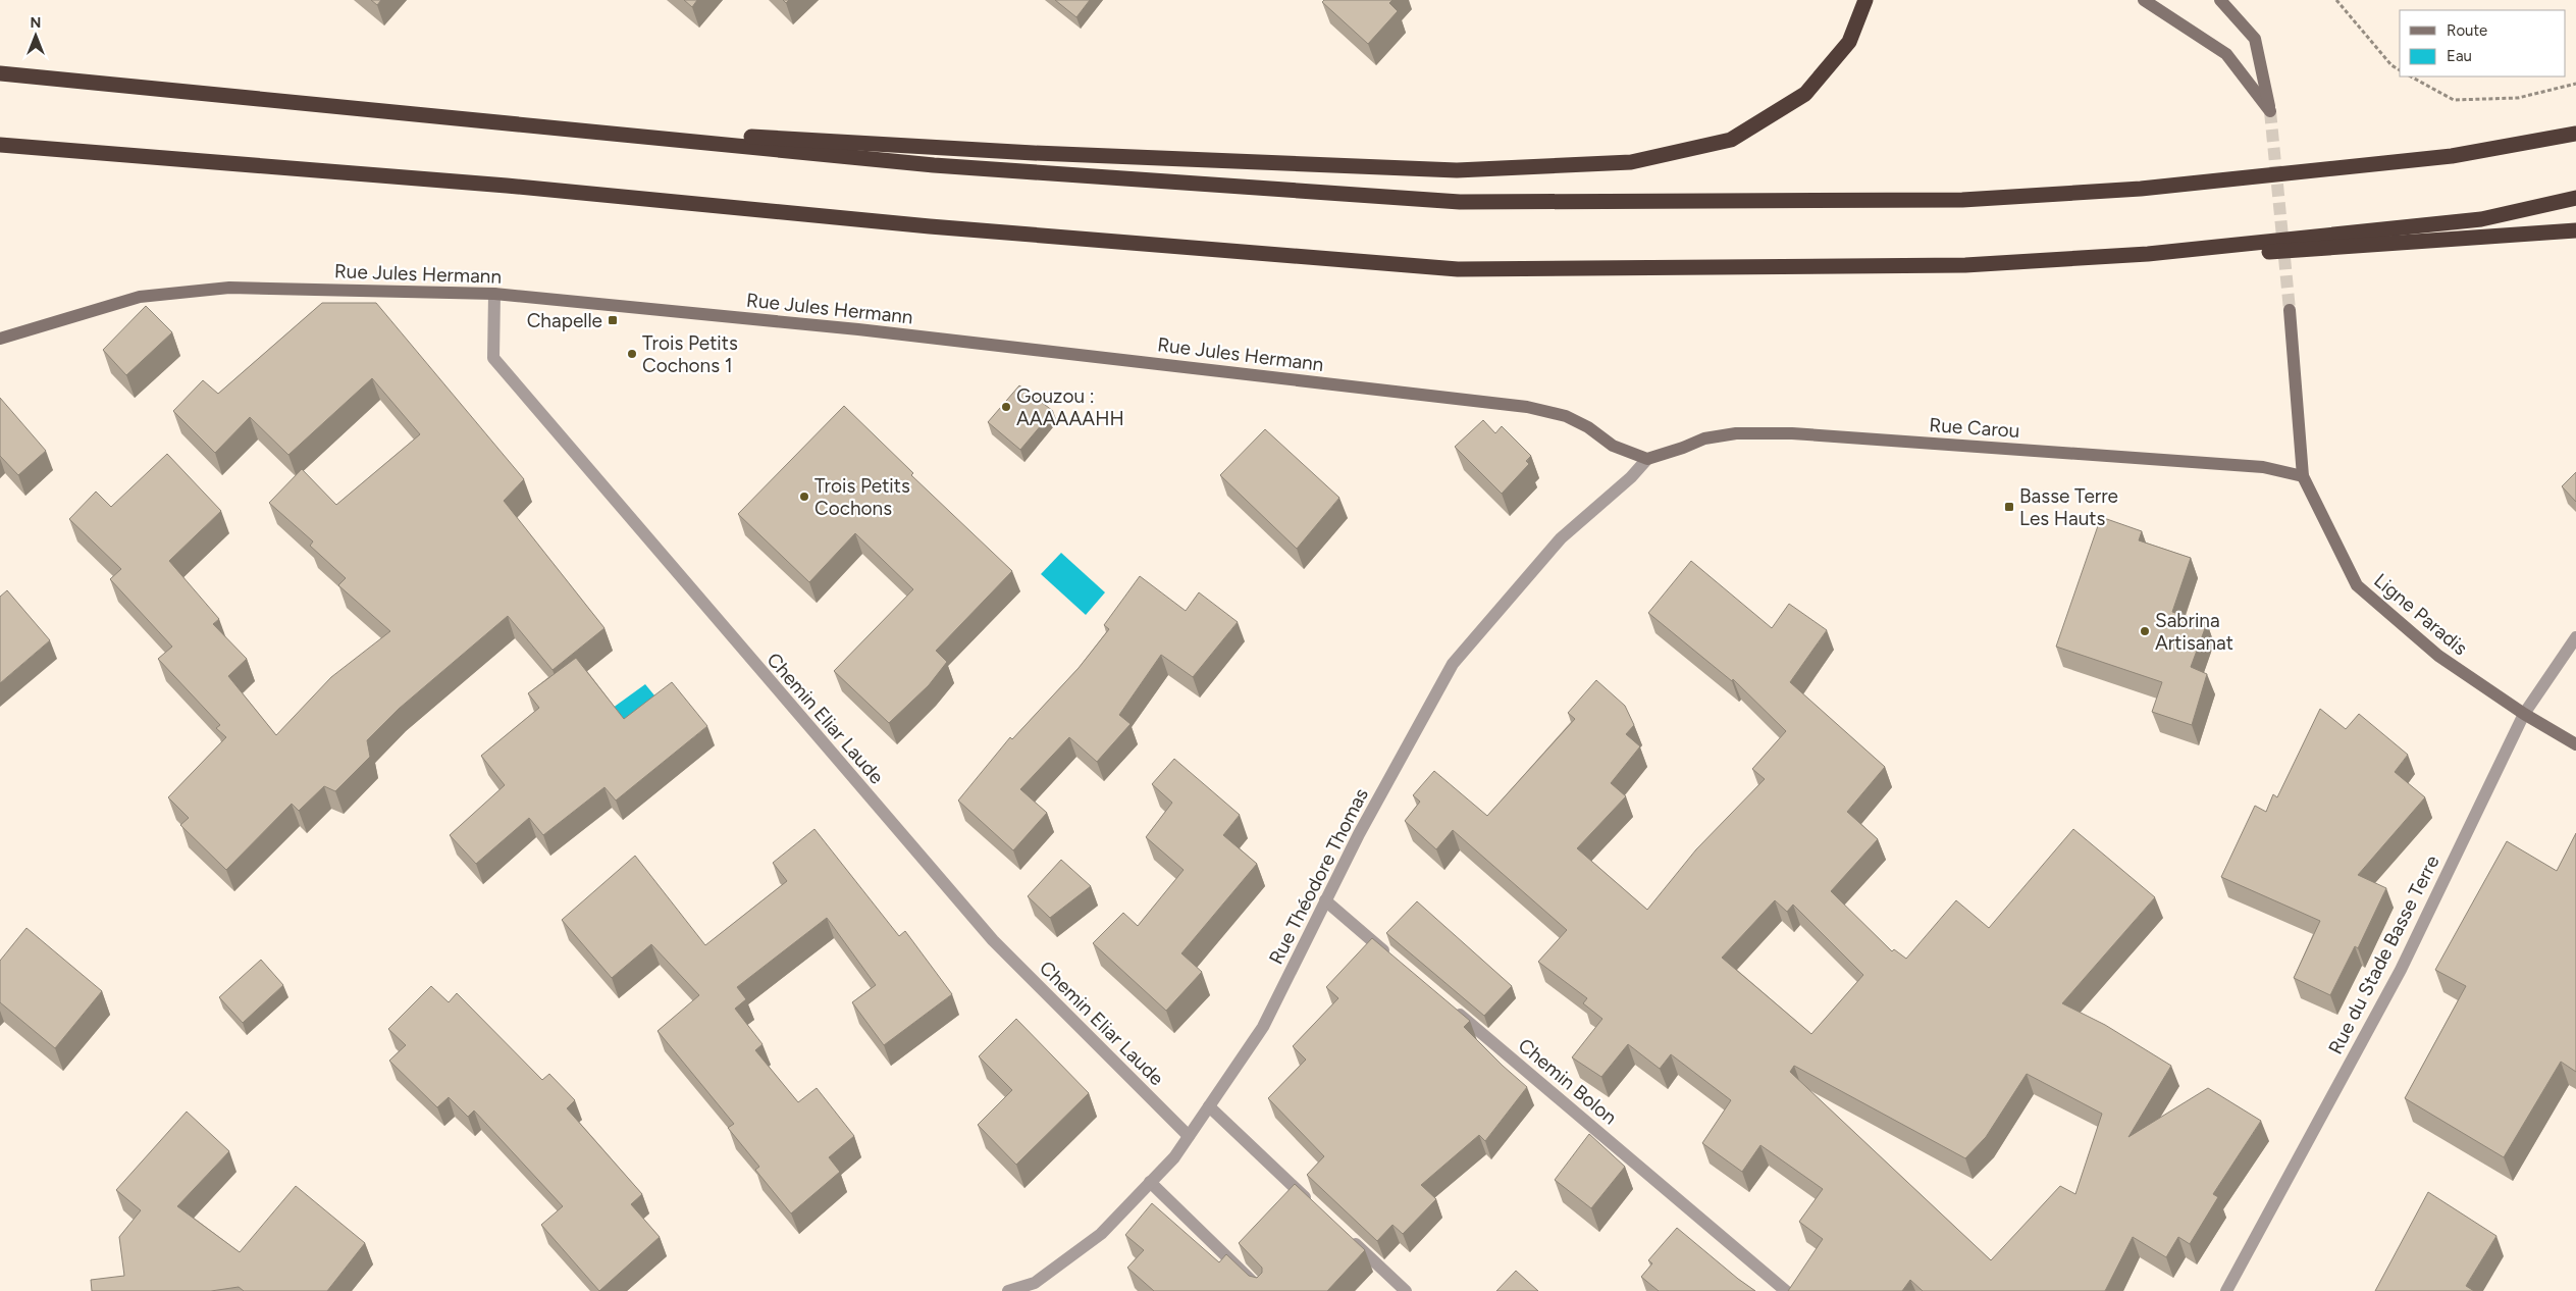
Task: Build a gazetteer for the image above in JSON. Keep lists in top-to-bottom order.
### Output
{
  "streets": {
    "street": [
      "Rue Jules Hermann",
      "Rue Carou",
      "Ligne Paradis",
      "Chemin Eliar Laude",
      "Rue Théodore Thomas",
      "Rue du Stade Basse Terre",
      "Chemin Bolon"
    ]
  },
  "crossings": [
    ["Rue Jules Hermann", "Rue Carou"],
    ["Rue Jules Hermann", "Chemin Eliar Laude"],
    ["Rue Jules Hermann", "Rue Théodore Thomas"],
    ["Rue Carou", "Ligne Paradis"],
    ["Rue Carou", "Rue Théodore Thomas"],
    ["Ligne Paradis", "Rue du Stade Basse Terre"],
    ["Chemin Eliar Laude", "Rue Théodore Thomas"]
  ],
  "places": {
    "transit": ["Chapelle", "Basse Terre Les Hauts"],
    "other": [
      "Trois Petits Cochons 1",
      "Gouzou : AAAAAAHH",
      "Trois Petits Cochons",
      "Sabrina Artisanat"
    ]
  },
  "legend": ["Route", "Eau"],
  "north": "top"
}
